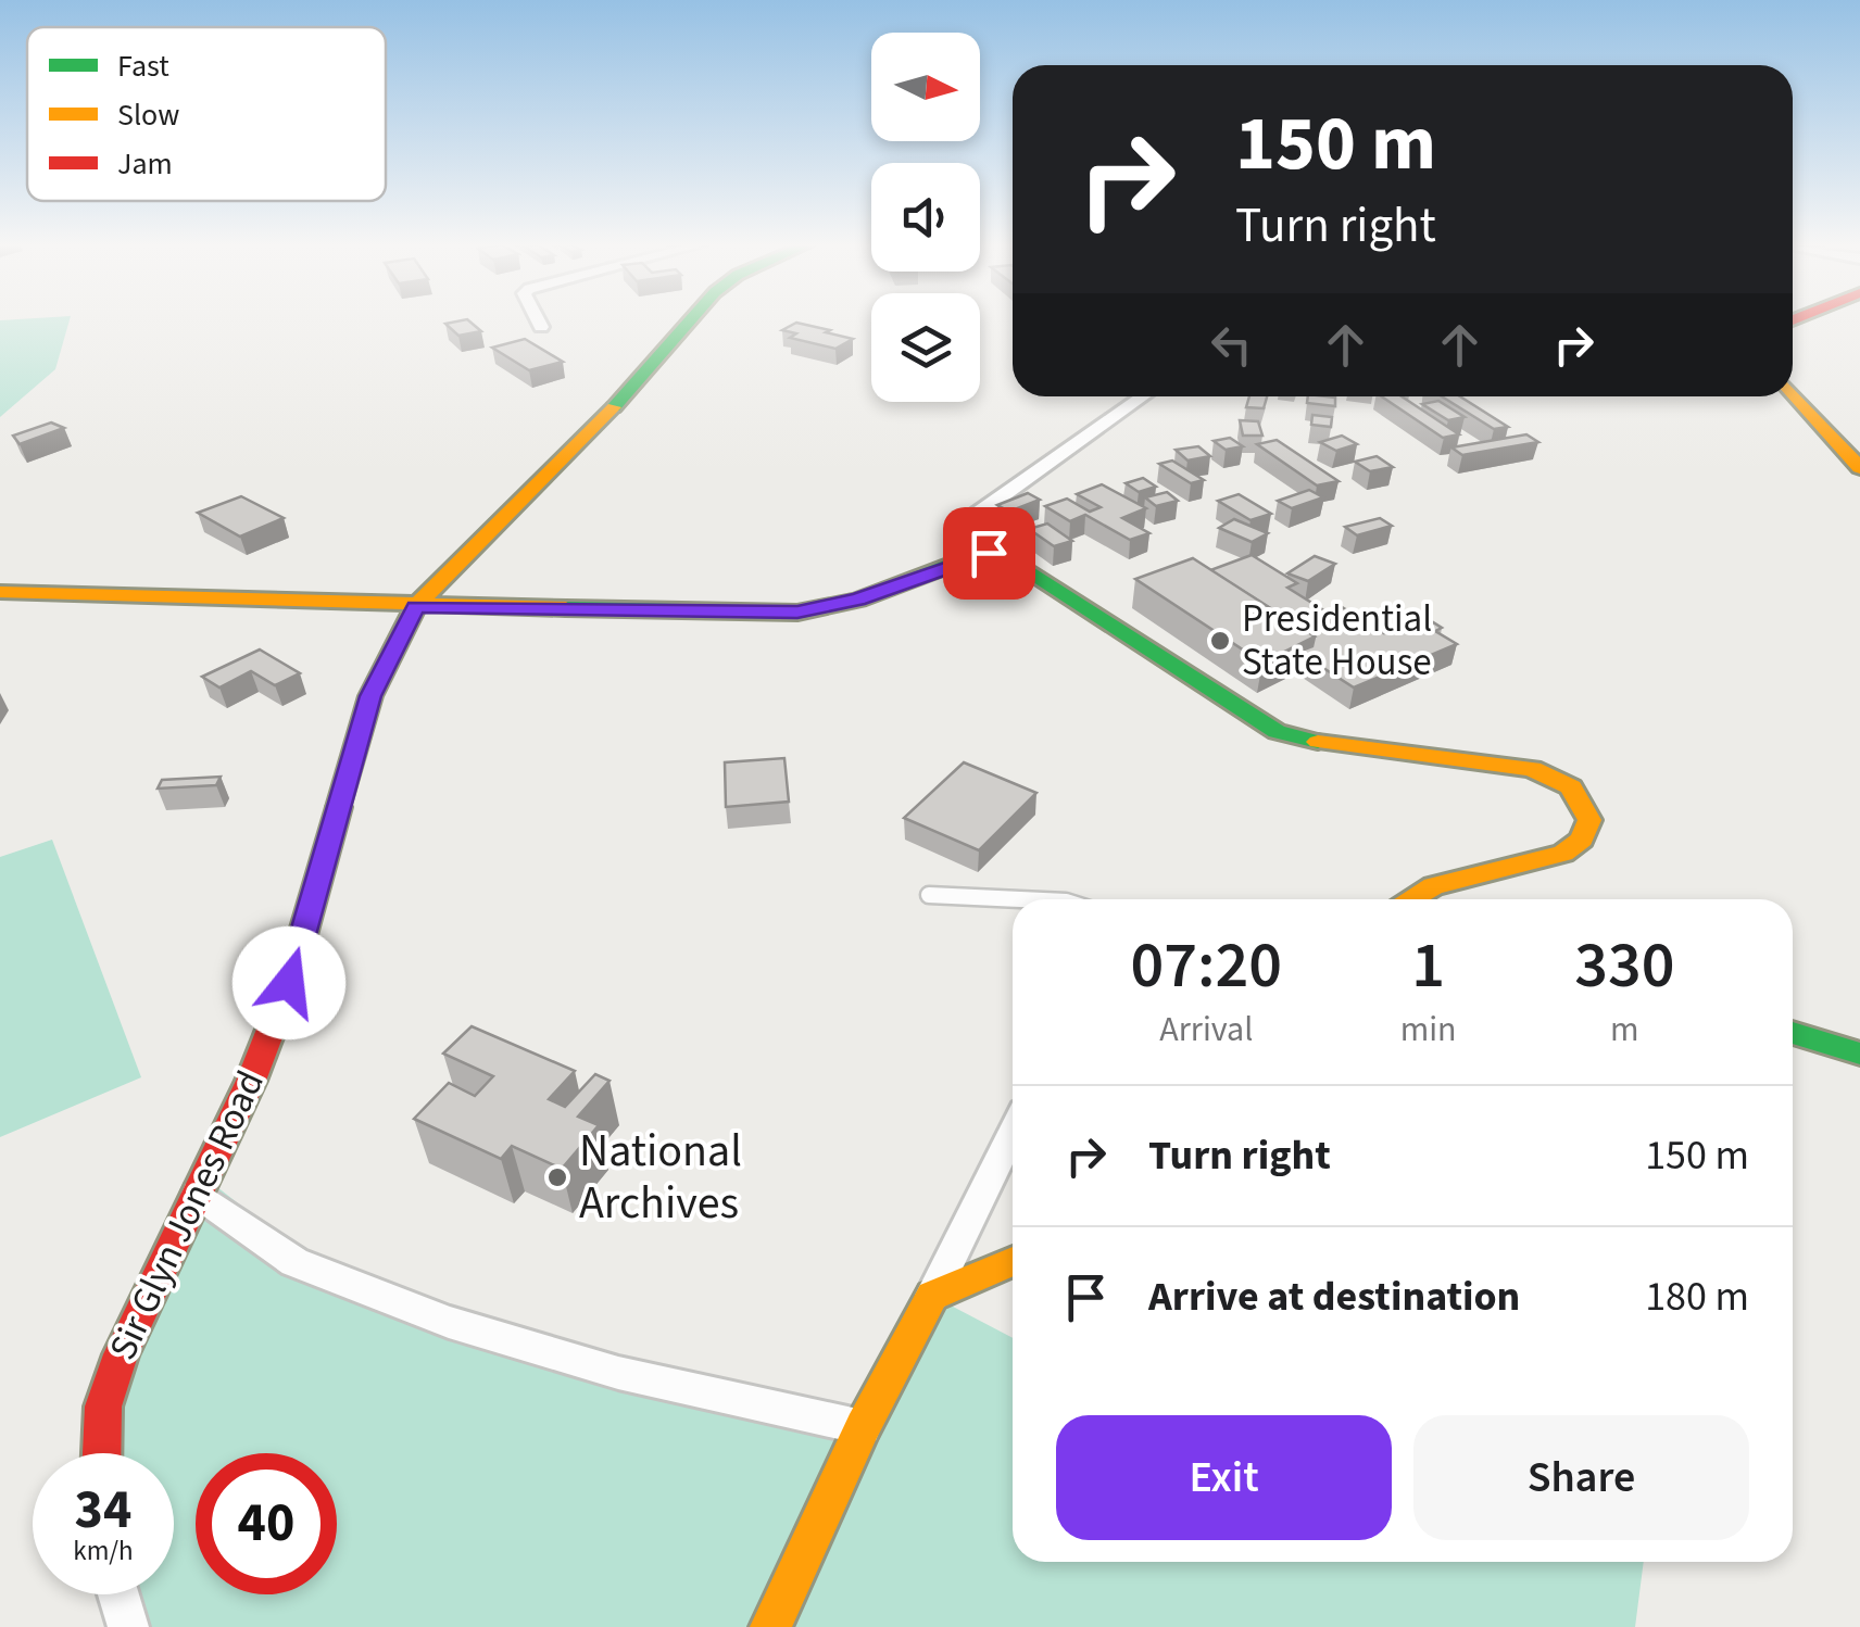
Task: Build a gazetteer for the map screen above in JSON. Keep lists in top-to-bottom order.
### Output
{
  "streets": {
    "street": ["Sir Glyn Jones Road"]
  },
  "places": ["Presidential State House", "National Archives"],
  "legend": ["Fast", "Slow", "Jam"],
  "north": "right",
  "page": {
    "turn": ["150 m", "Turn right"],
    "eta": [
      "07:20",
      "Arrival",
      "1",
      "min",
      "330",
      "m"
    ],
    "list": [
      {
        "name": "Turn right",
        "value": "150 m"
      },
      {
        "name": "Arrive at destination",
        "value": "180 m"
      }
    ],
    "buttons": ["Exit", "Share"],
    "speed": "34 km/h",
    "limit": "40"
  }
}
